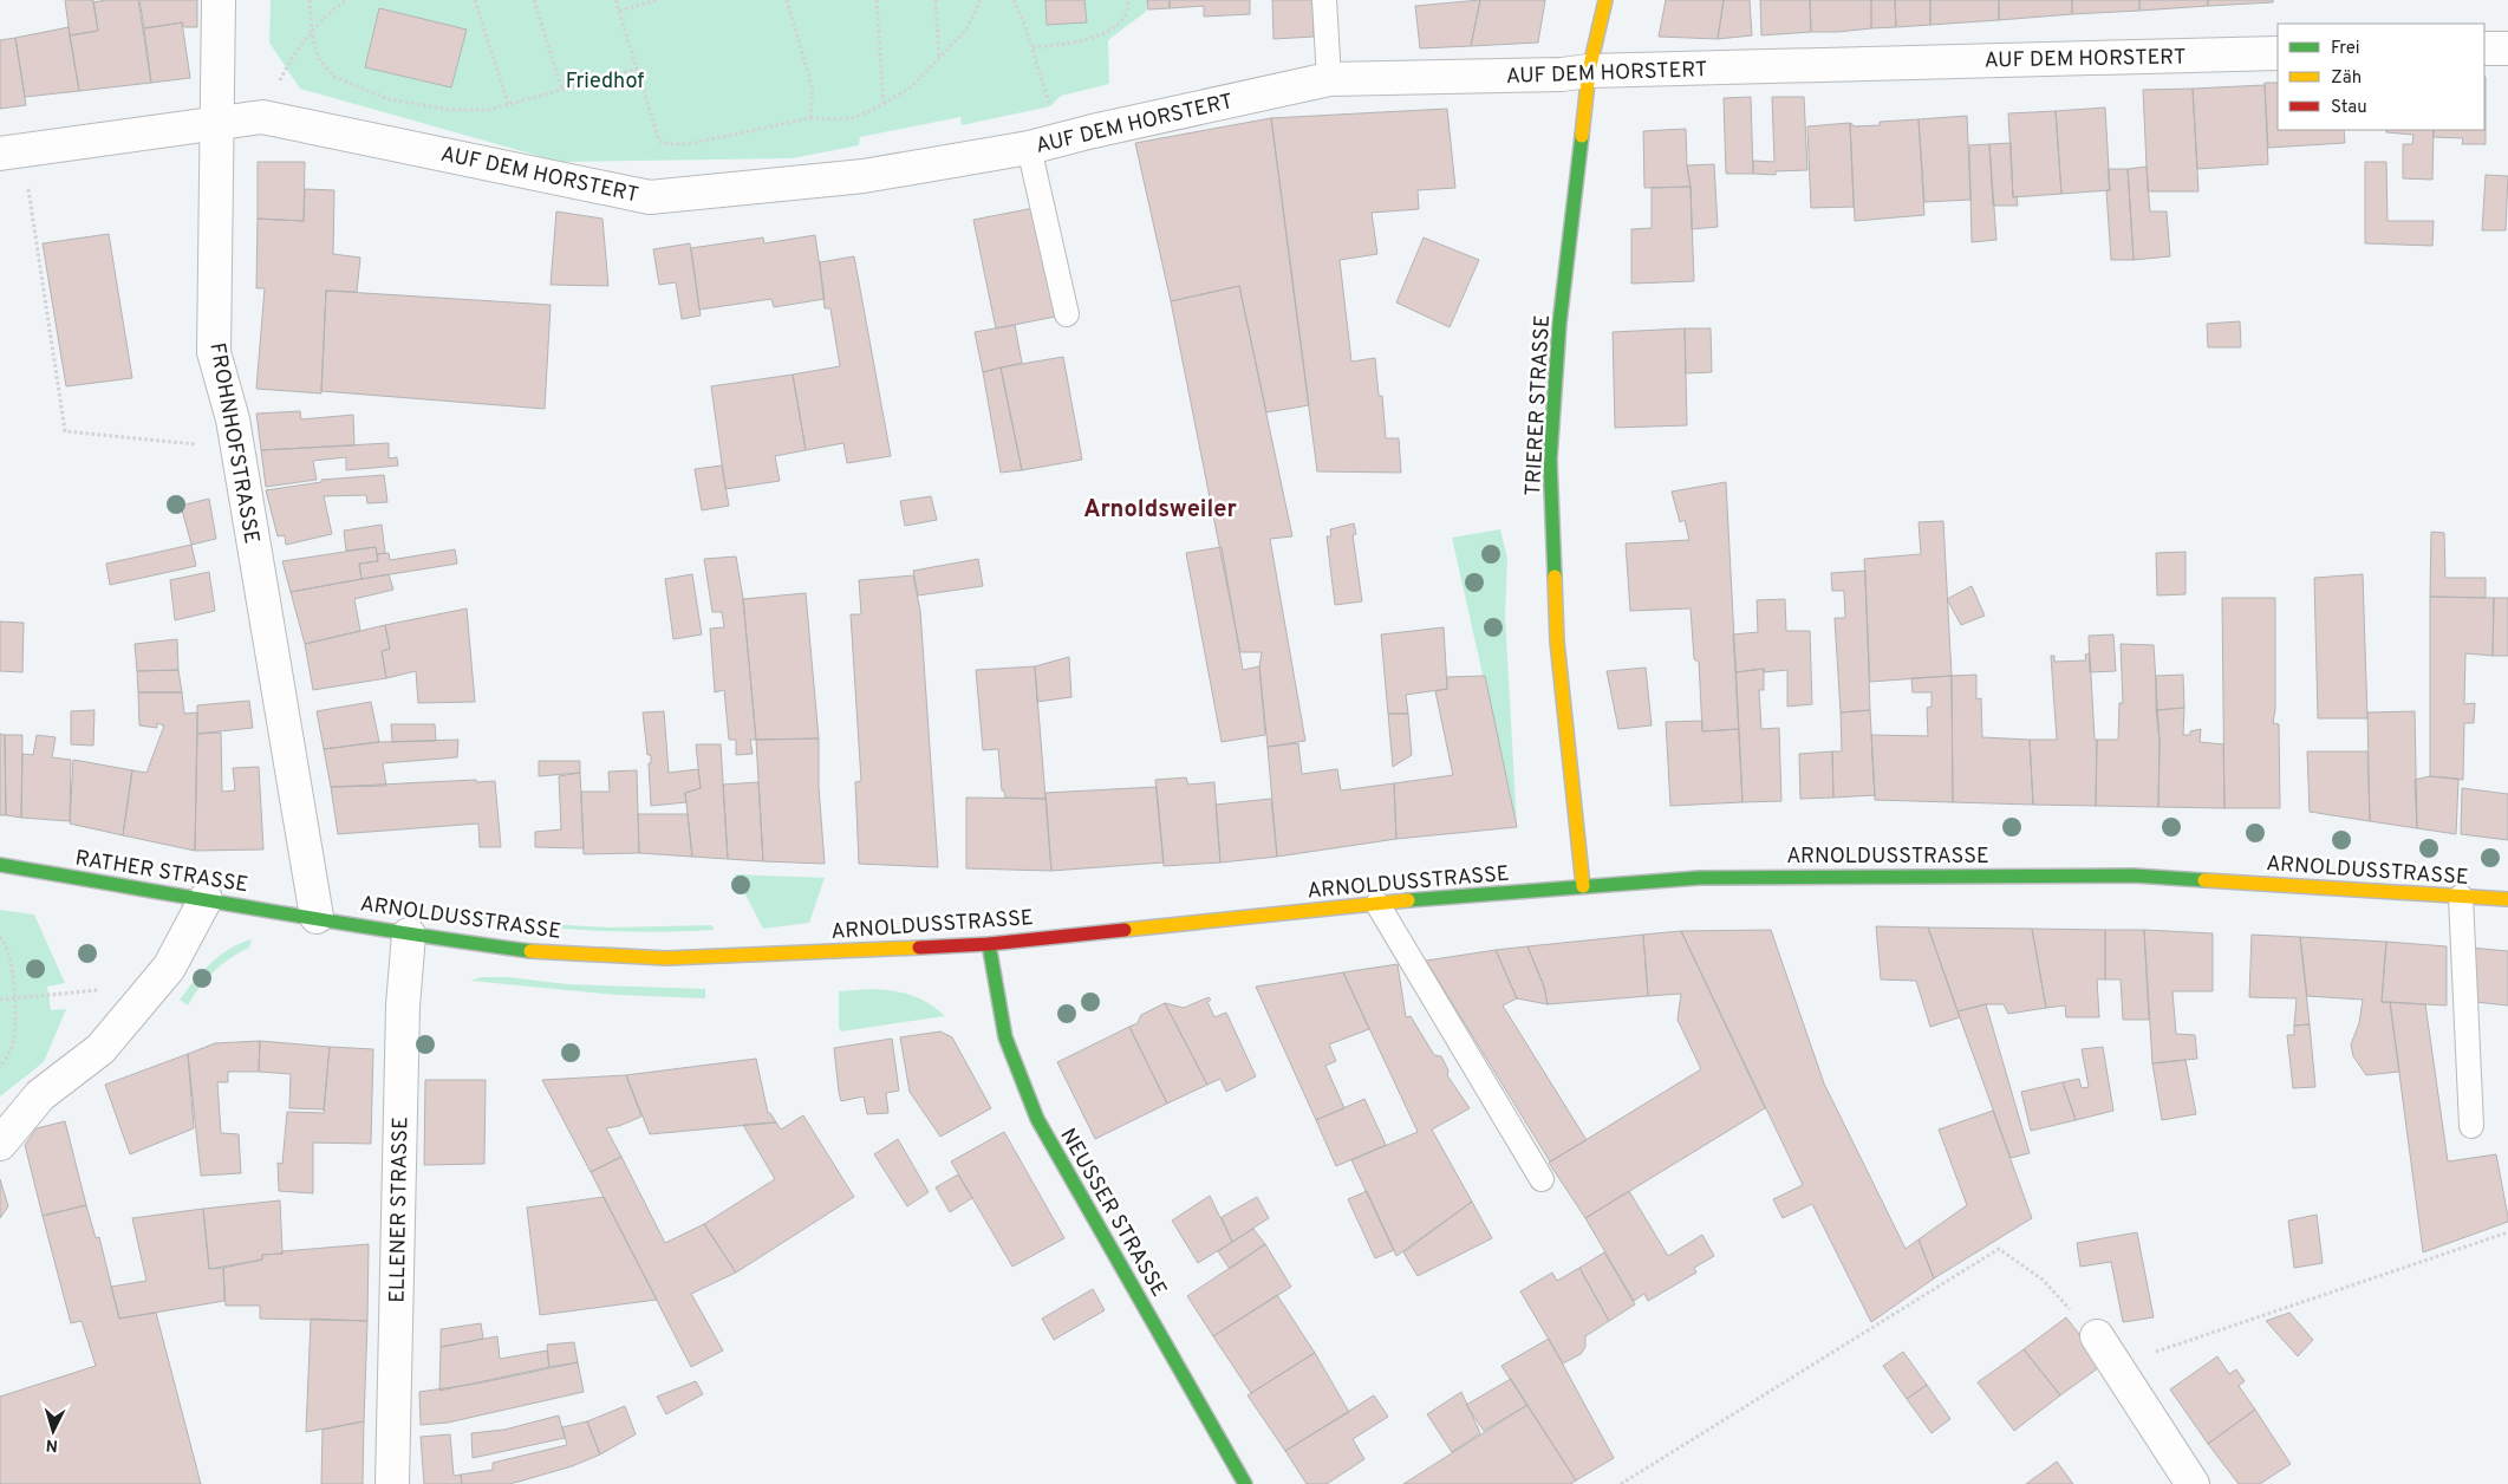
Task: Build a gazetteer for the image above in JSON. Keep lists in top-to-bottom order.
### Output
{
  "streets": {
    "main road": [
      "TRIERER STRASSE",
      "ARNOLDUSSTRASSE",
      "RATHER STRASSE",
      "NEUSSER STRASSE"
    ],
    "street": ["AUF DEM HORSTERT", "FROHNHOFSTRASSE", "ELLENER STRASSE"]
  },
  "crossings": [
    ["AUF DEM HORSTERT", "TRIERER STRASSE"],
    ["AUF DEM HORSTERT", "FROHNHOFSTRASSE"],
    ["TRIERER STRASSE", "ARNOLDUSSTRASSE"],
    ["FROHNHOFSTRASSE", "ARNOLDUSSTRASSE"],
    ["FROHNHOFSTRASSE", "RATHER STRASSE"],
    ["ARNOLDUSSTRASSE", "RATHER STRASSE"],
    ["ARNOLDUSSTRASSE", "ELLENER STRASSE"],
    ["ARNOLDUSSTRASSE", "NEUSSER STRASSE"]
  ],
  "districts": ["Arnoldsweiler"],
  "parks": ["Friedhof"],
  "legend": ["Frei", "Zäh", "Stau"],
  "north": "bottom"
}
